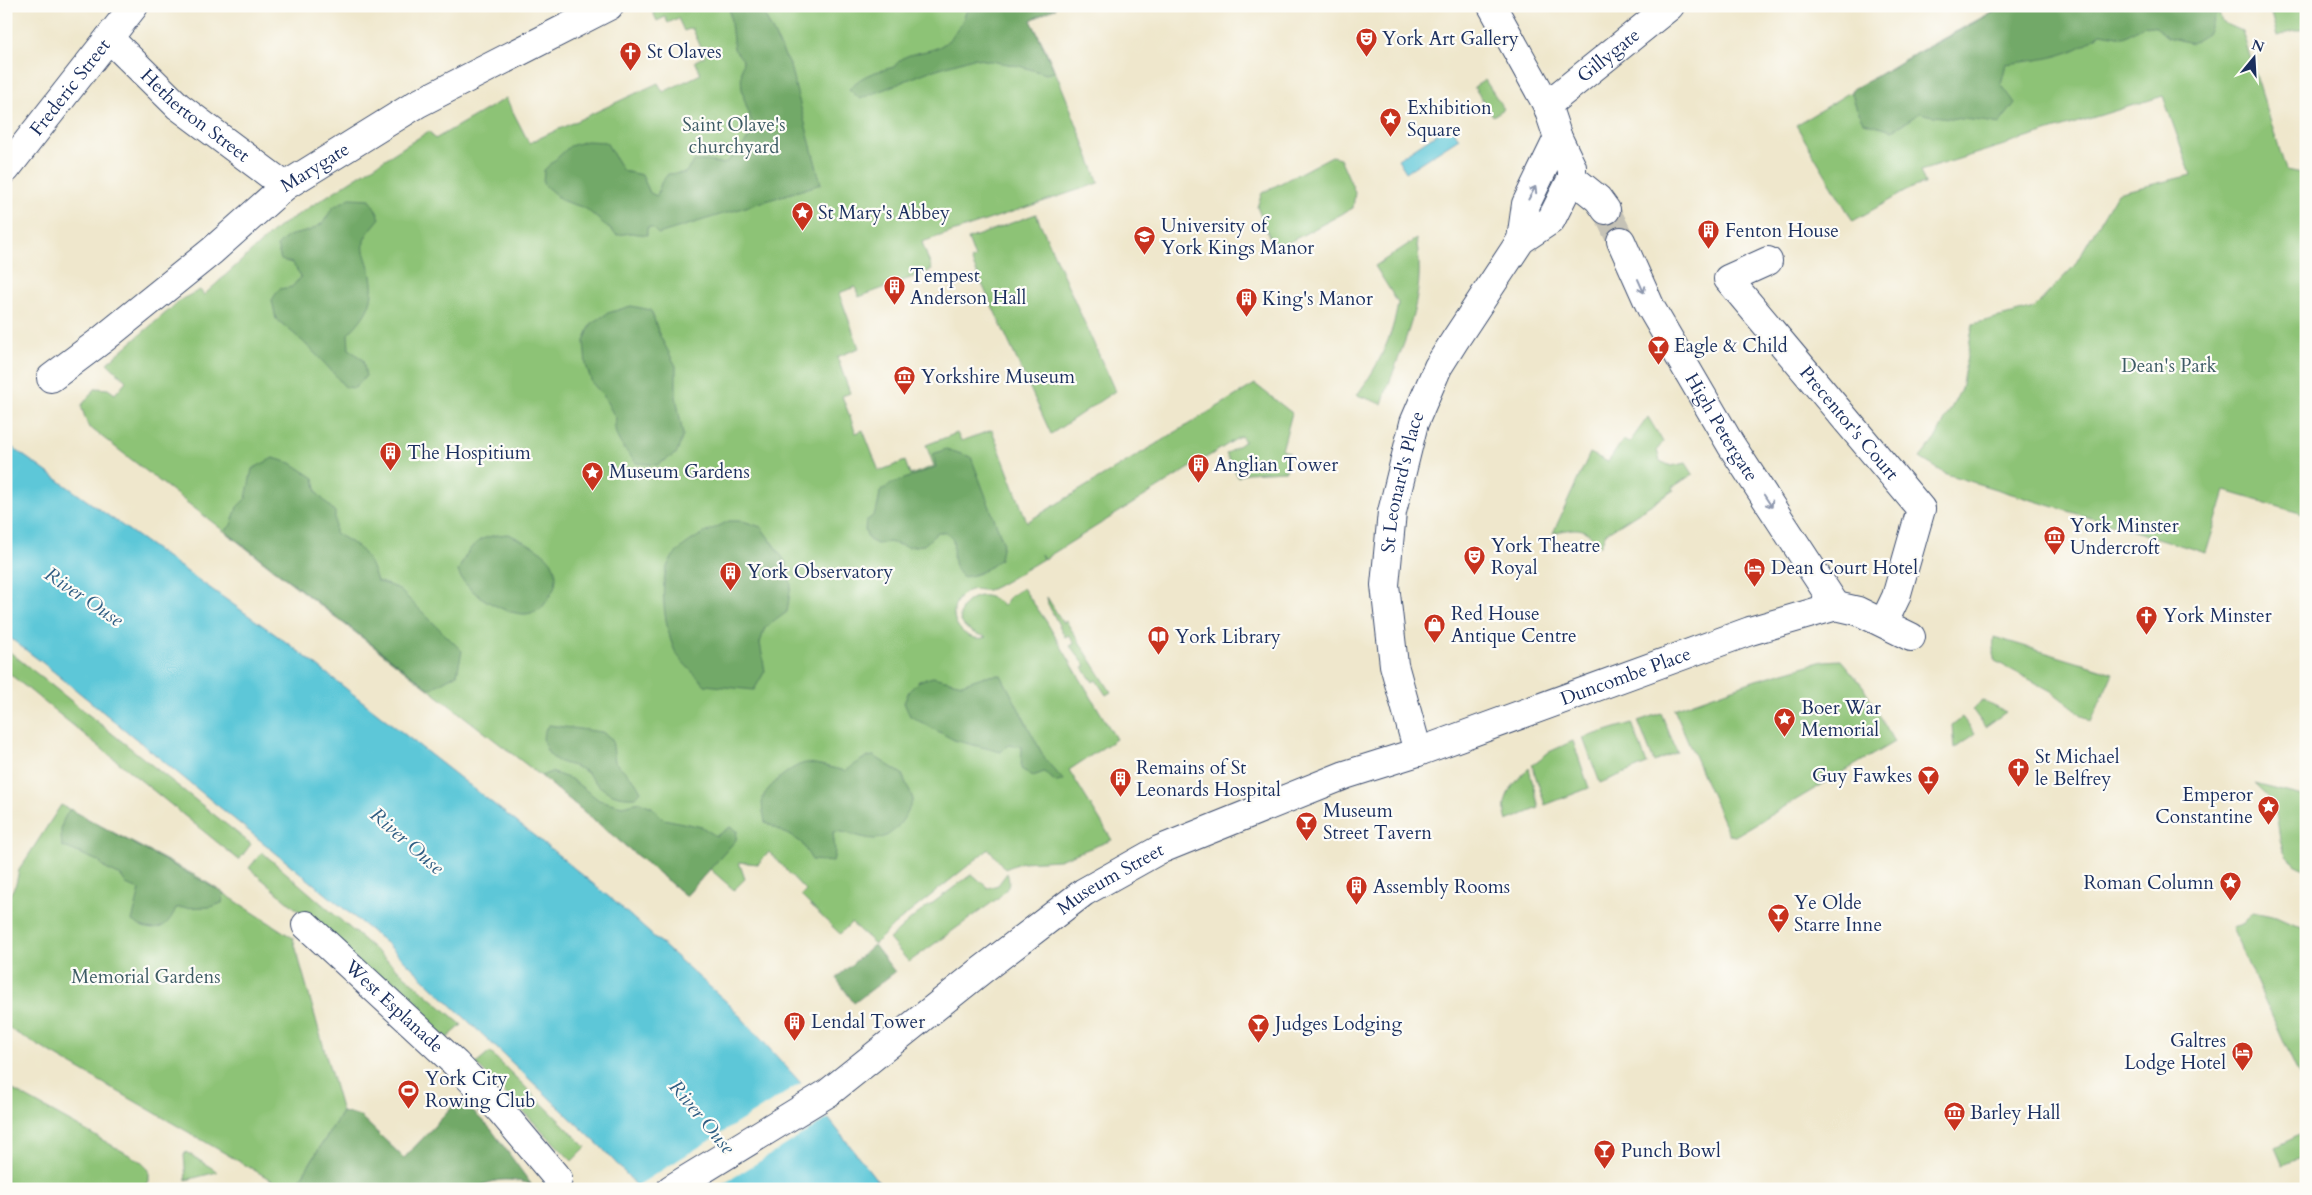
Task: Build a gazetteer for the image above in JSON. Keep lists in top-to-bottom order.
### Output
{
  "streets": {
    "street": [
      "Gillygate",
      "Frederic Street",
      "Hetherton Street",
      "Marygate",
      "Precentor's Court",
      "High Petergate",
      "St Leonard's Place",
      "Duncombe Place",
      "Museum Street",
      "West Esplanade"
    ]
  },
  "crossings": [
    ["Frederic Street", "Hetherton Street"],
    ["Hetherton Street", "Marygate"],
    ["High Petergate", "Duncombe Place"],
    ["St Leonard's Place", "Duncombe Place"],
    ["St Leonard's Place", "Museum Street"],
    ["Duncombe Place", "Museum Street"]
  ],
  "one_way": ["High Petergate"],
  "water": ["River Ouse"],
  "parks": ["Saint Olave's churchyard", "Dean's Park", "Memorial Gardens"],
  "places": {
    "theatre": ["York Art Gallery", "York Theatre Royal"],
    "church": ["St Olaves", "York Minster", "St Michael le Belfrey"],
    "place": [
      "Exhibition Square",
      "St Mary's Abbey",
      "Museum Gardens",
      "Boer War Memorial",
      "Emperor Constantine",
      "Roman Column"
    ],
    "building": [
      "Fenton House",
      "Tempest Anderson Hall",
      "King's Manor",
      "The Hospitium",
      "Anglian Tower",
      "York Observatory",
      "Remains of St Leonards Hospital",
      "Assembly Rooms",
      "Lendal Tower"
    ],
    "school or university": ["University of York Kings Manor"],
    "bar": [
      "Eagle & Child",
      "Guy Fawkes",
      "Museum Street Tavern",
      "Ye Olde Starre Inne",
      "Judges Lodging",
      "Punch Bowl"
    ],
    "museum": ["Yorkshire Museum", "York Minster Undercroft", "Barley Hall"],
    "hotel": ["Dean Court Hotel", "Galtres Lodge Hotel"],
    "shop": ["Red House Antique Centre"],
    "library": ["York Library"],
    "sports": ["York City Rowing Club"]
  },
  "north": "top"
}
